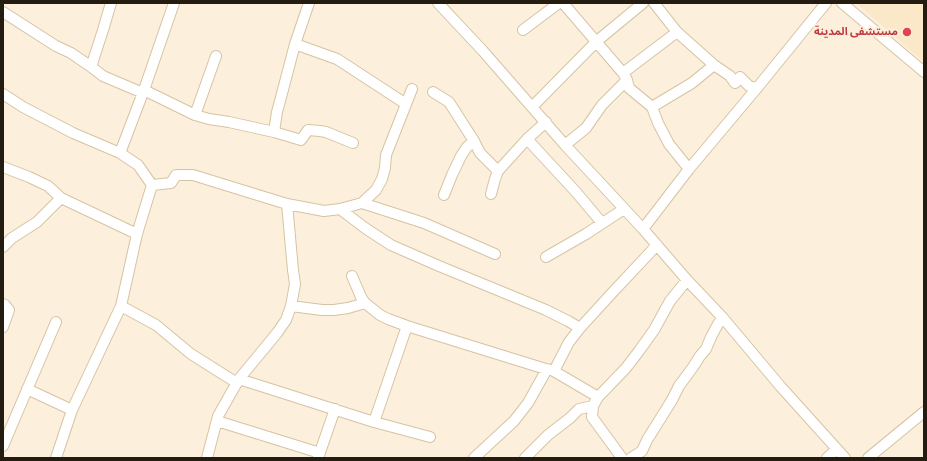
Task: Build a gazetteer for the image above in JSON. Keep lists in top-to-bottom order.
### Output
{
  "places": ["مستشفى المدينة"]
}
